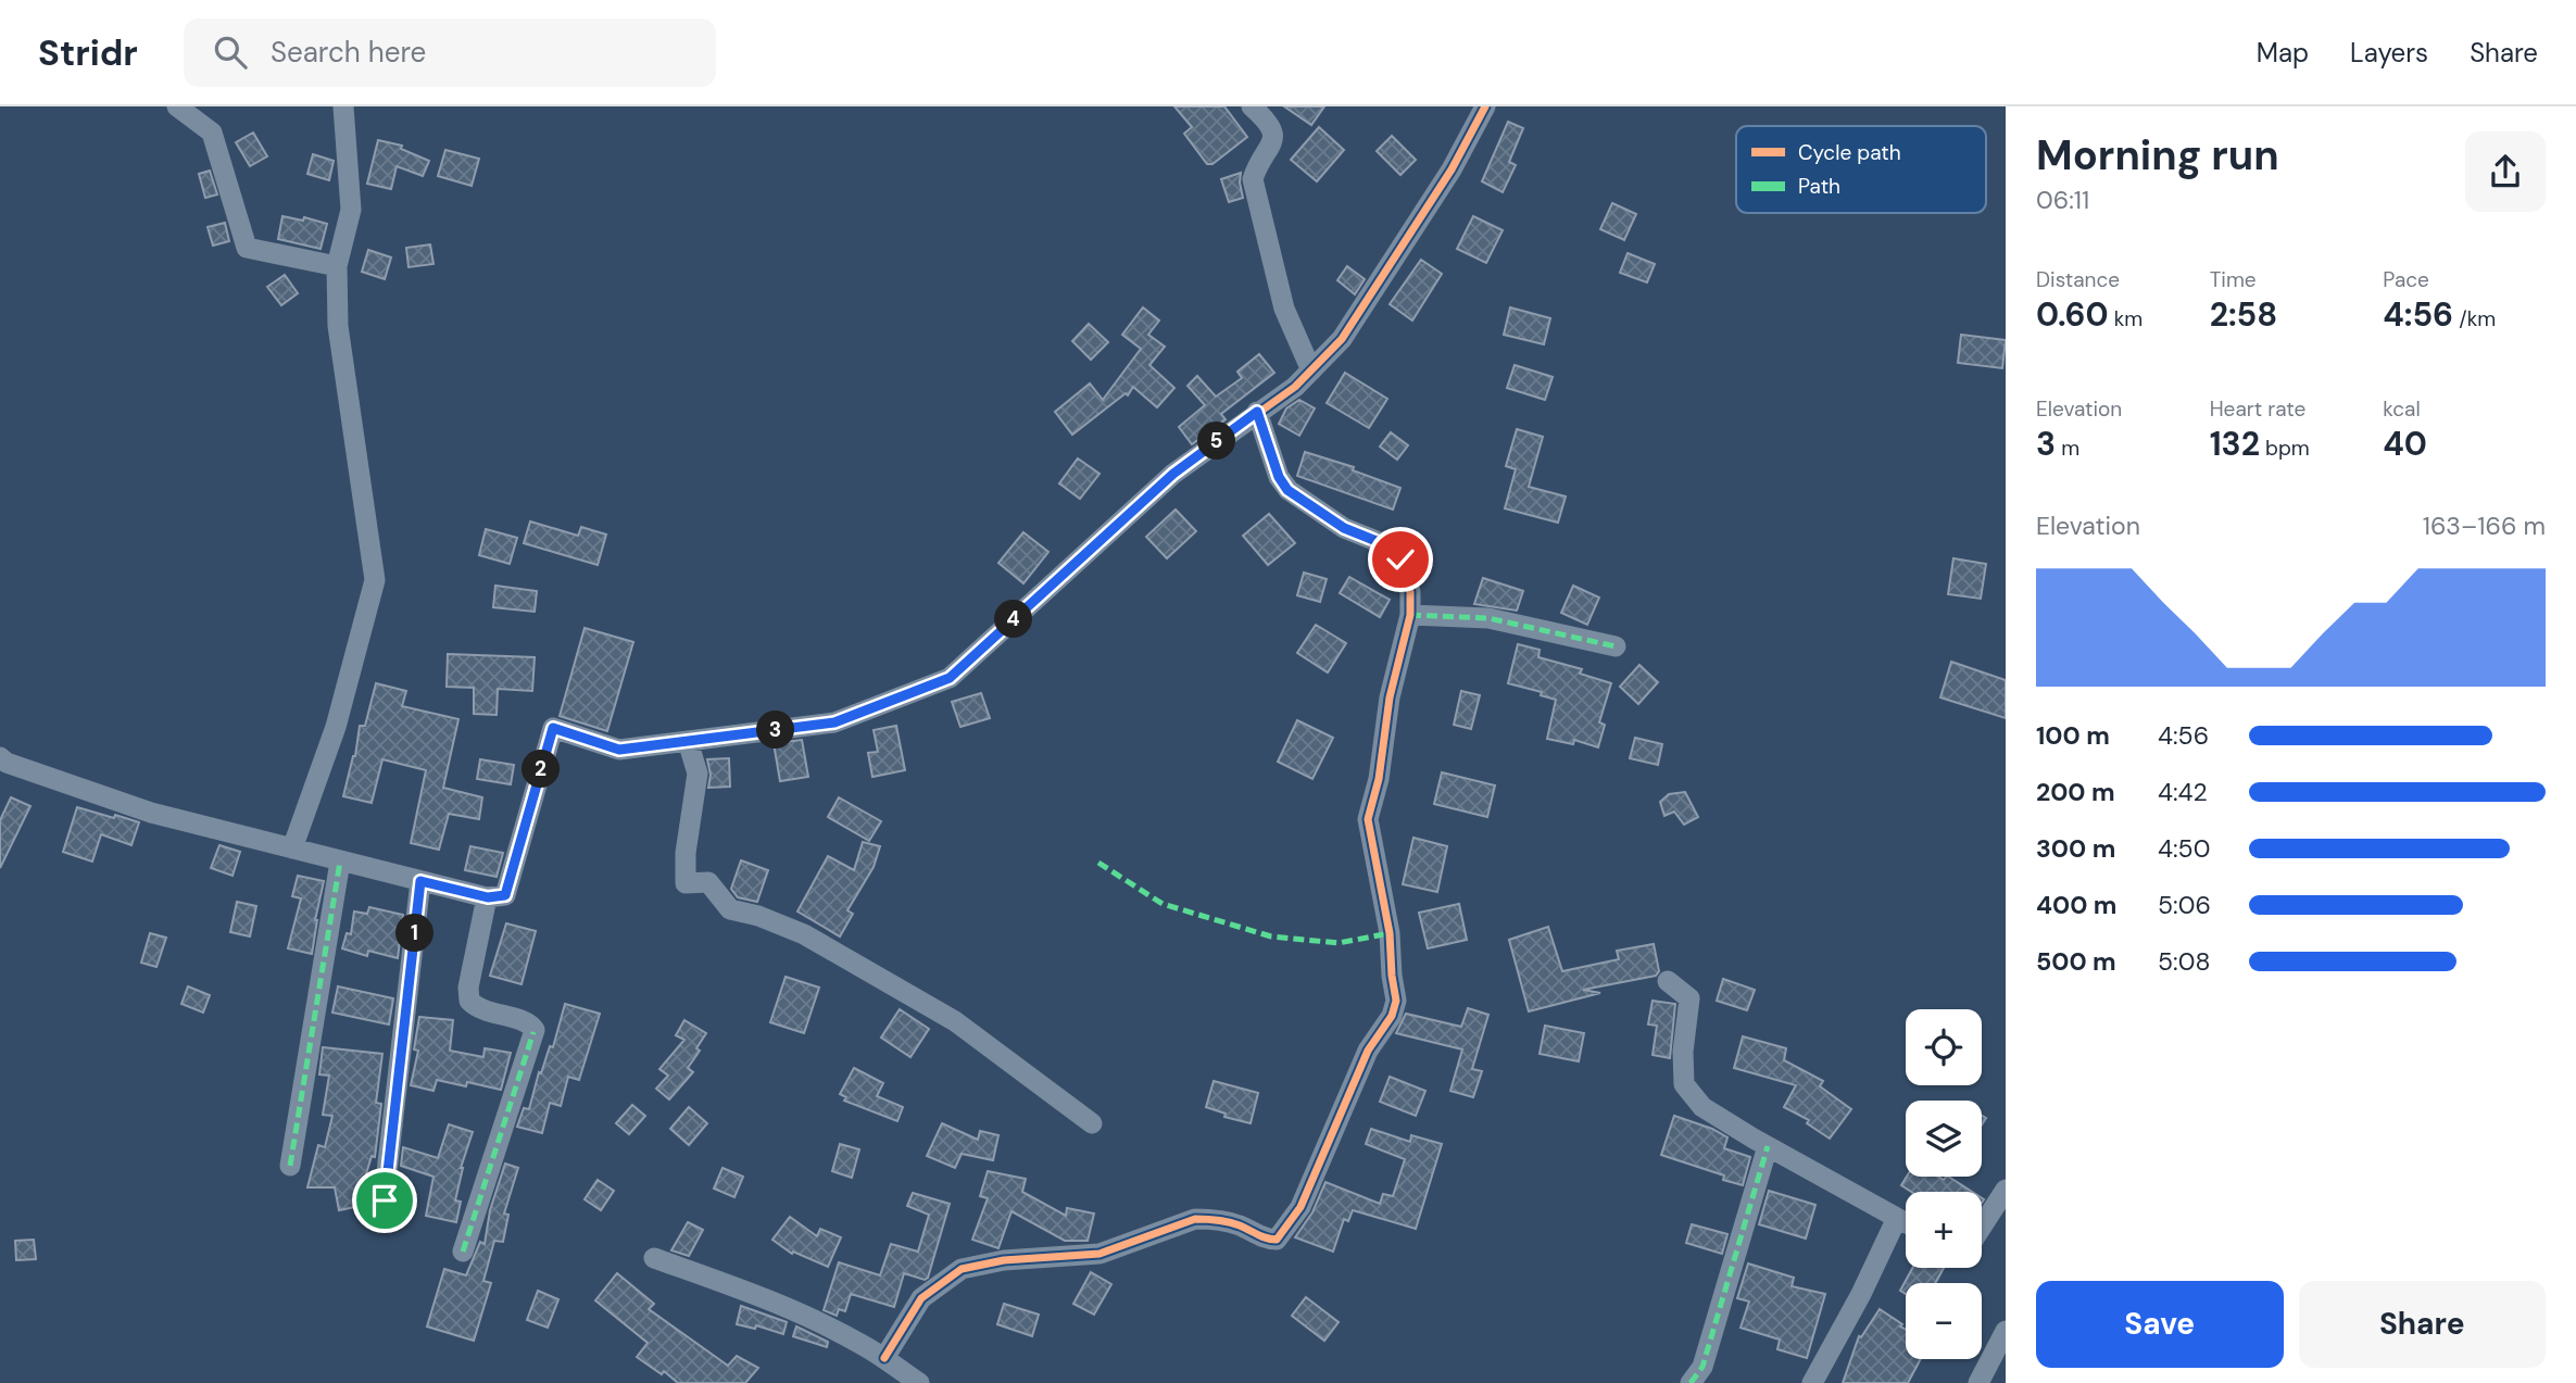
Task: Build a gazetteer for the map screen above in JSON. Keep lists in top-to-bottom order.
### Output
{
  "legend": ["Cycle path", "Path"],
  "page": {
    "header": "Stridr",
    "search": "Search here",
    "nav": ["Map", "Layers", "Share"],
    "heading": ["Morning run", "06:11"],
    "stats": [
      ["Distance", "0.60 km"],
      ["Time", "2:58"],
      ["Pace", "4:56 /km"],
      ["Elevation", "3 m"],
      ["Heart rate", "132 bpm"],
      ["kcal", "40"]
    ],
    "pins": [
      "5",
      "4",
      "3",
      "2",
      "1"
    ],
    "chart": ["Elevation", "163–166 m"],
    "list": [
      {
        "name": "100 m",
        "note": "4:56"
      },
      {
        "name": "200 m",
        "note": "4:42"
      },
      {
        "name": "300 m",
        "note": "4:50"
      },
      {
        "name": "400 m",
        "note": "5:06"
      },
      {
        "name": "500 m",
        "note": "5:08"
      }
    ],
    "map_buttons": ["+", "−"],
    "buttons": ["Save", "Share"]
  }
}
